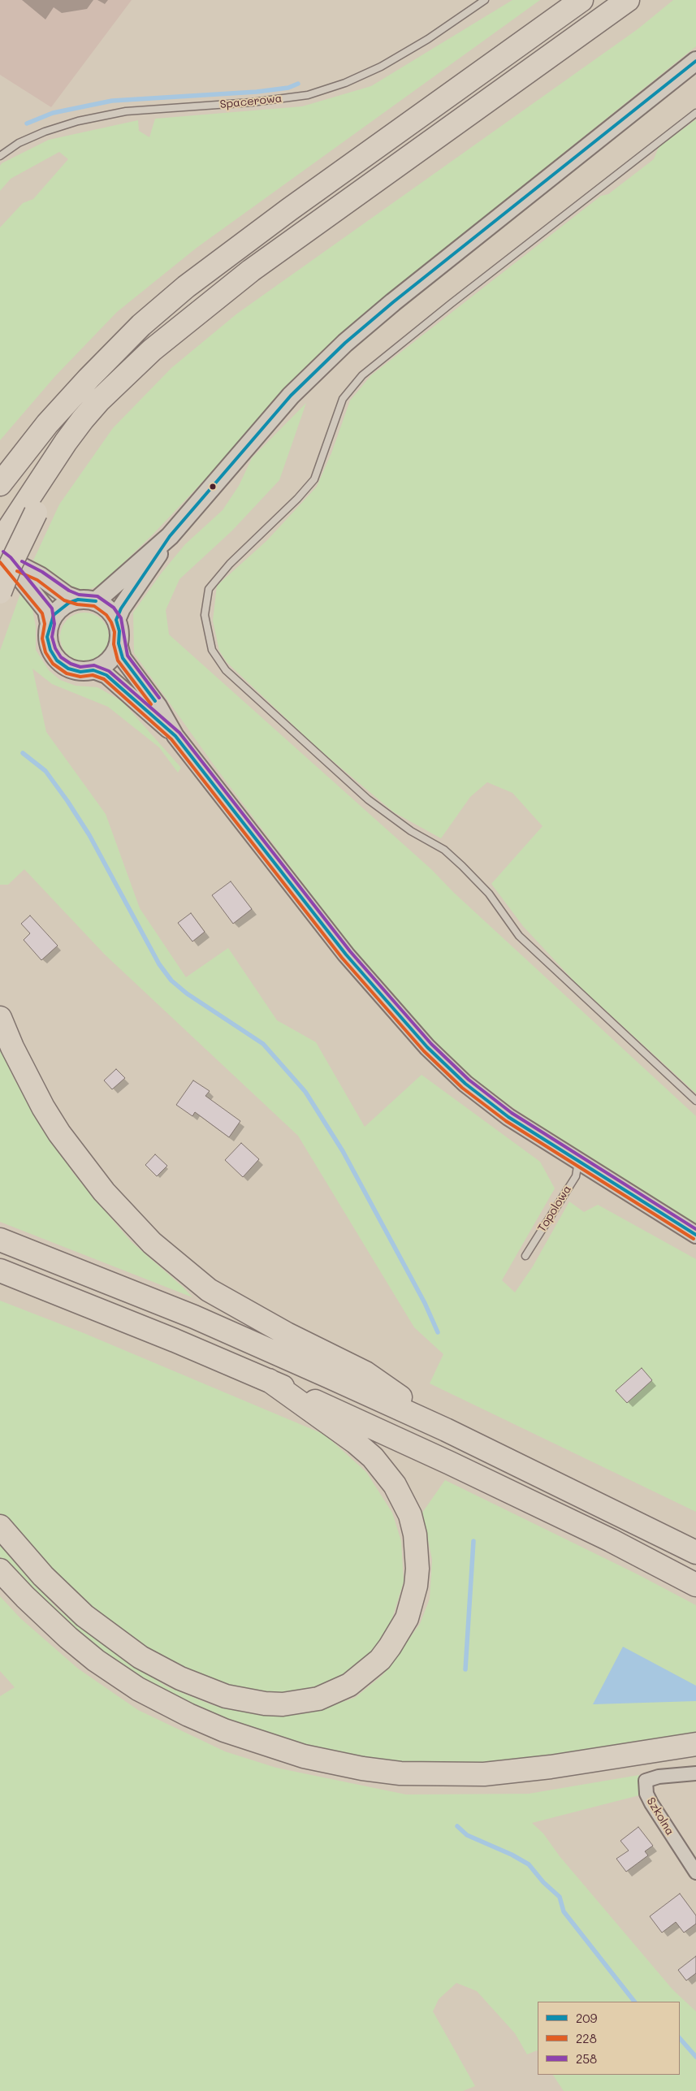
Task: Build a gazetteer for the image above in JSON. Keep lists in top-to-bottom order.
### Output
{
  "streets": {
    "street": ["Szkolna"],
    "lane": ["Spacerowa", "Topolowa"]
  },
  "lines": ["transit line 209", "transit line 258", "transit line 228"],
  "legend": ["209", "228", "258"]
}
